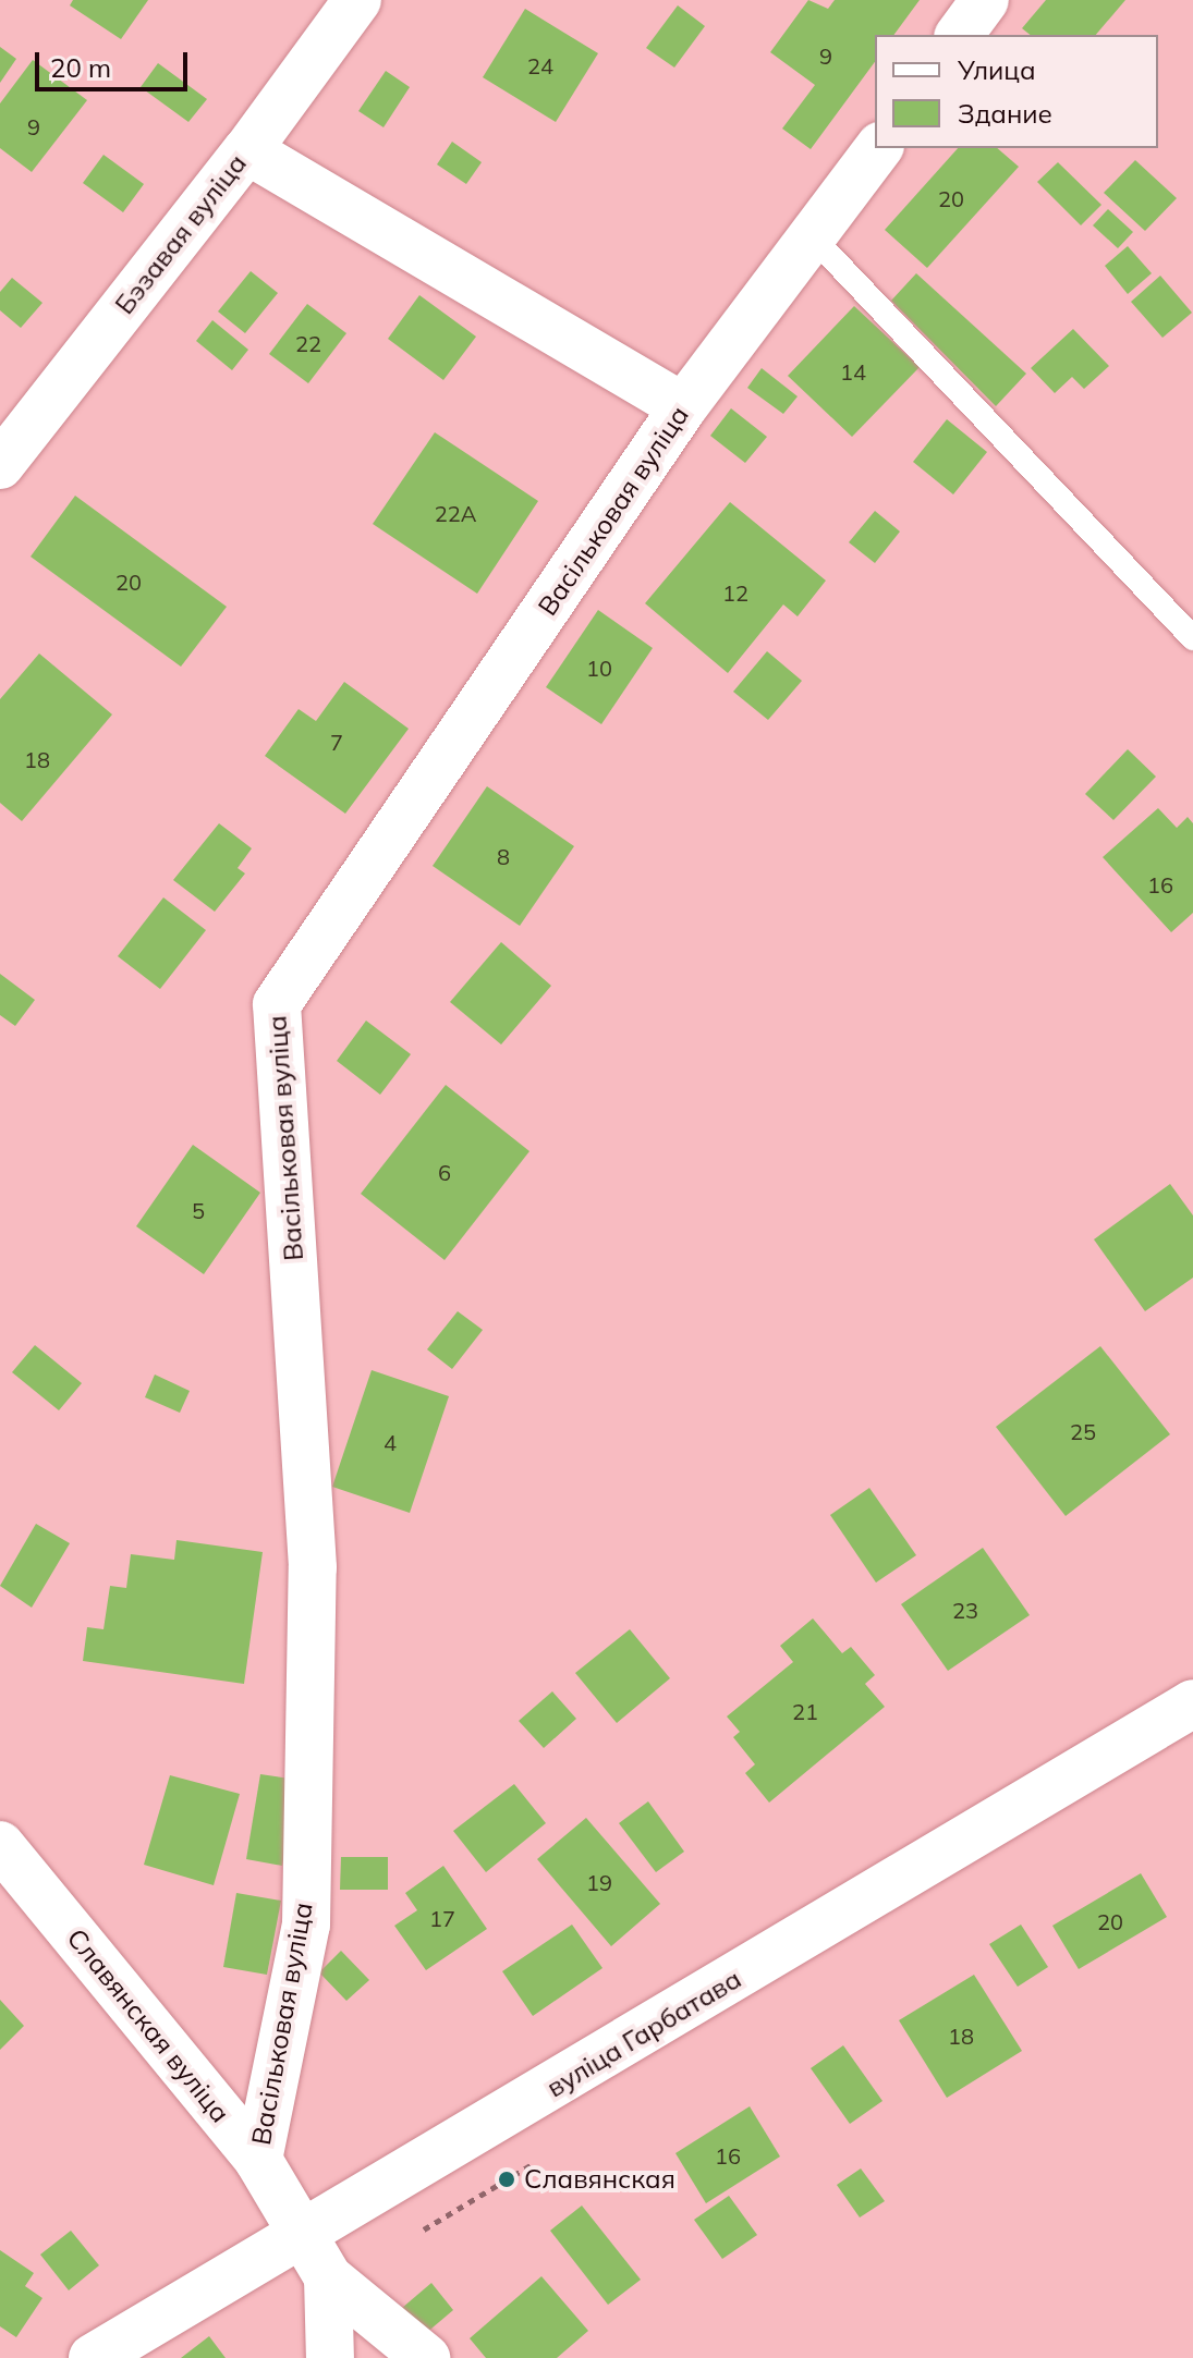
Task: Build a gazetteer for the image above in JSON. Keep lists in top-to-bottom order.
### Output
{
  "streets": {
    "street": [
      "Бэзавая вуліца",
      "Васільковая вуліца",
      "Славянская вуліца",
      "вуліца Гарбатава"
    ]
  },
  "crossings": [
    ["Васільковая вуліца", "Славянская вуліца"],
    ["Славянская вуліца", "вуліца Гарбатава"]
  ],
  "places": ["Славянская"],
  "house_numbers": [
    "9",
    "24",
    "9",
    "20",
    "22",
    "14",
    "22А",
    "20",
    "12",
    "10",
    "7",
    "18",
    "8",
    "16",
    "6",
    "5",
    "25",
    "4",
    "23",
    "21",
    "19",
    "17",
    "20",
    "18",
    "16"
  ],
  "legend": ["Улица", "Здание"],
  "scale_bar": "20 m"
}
